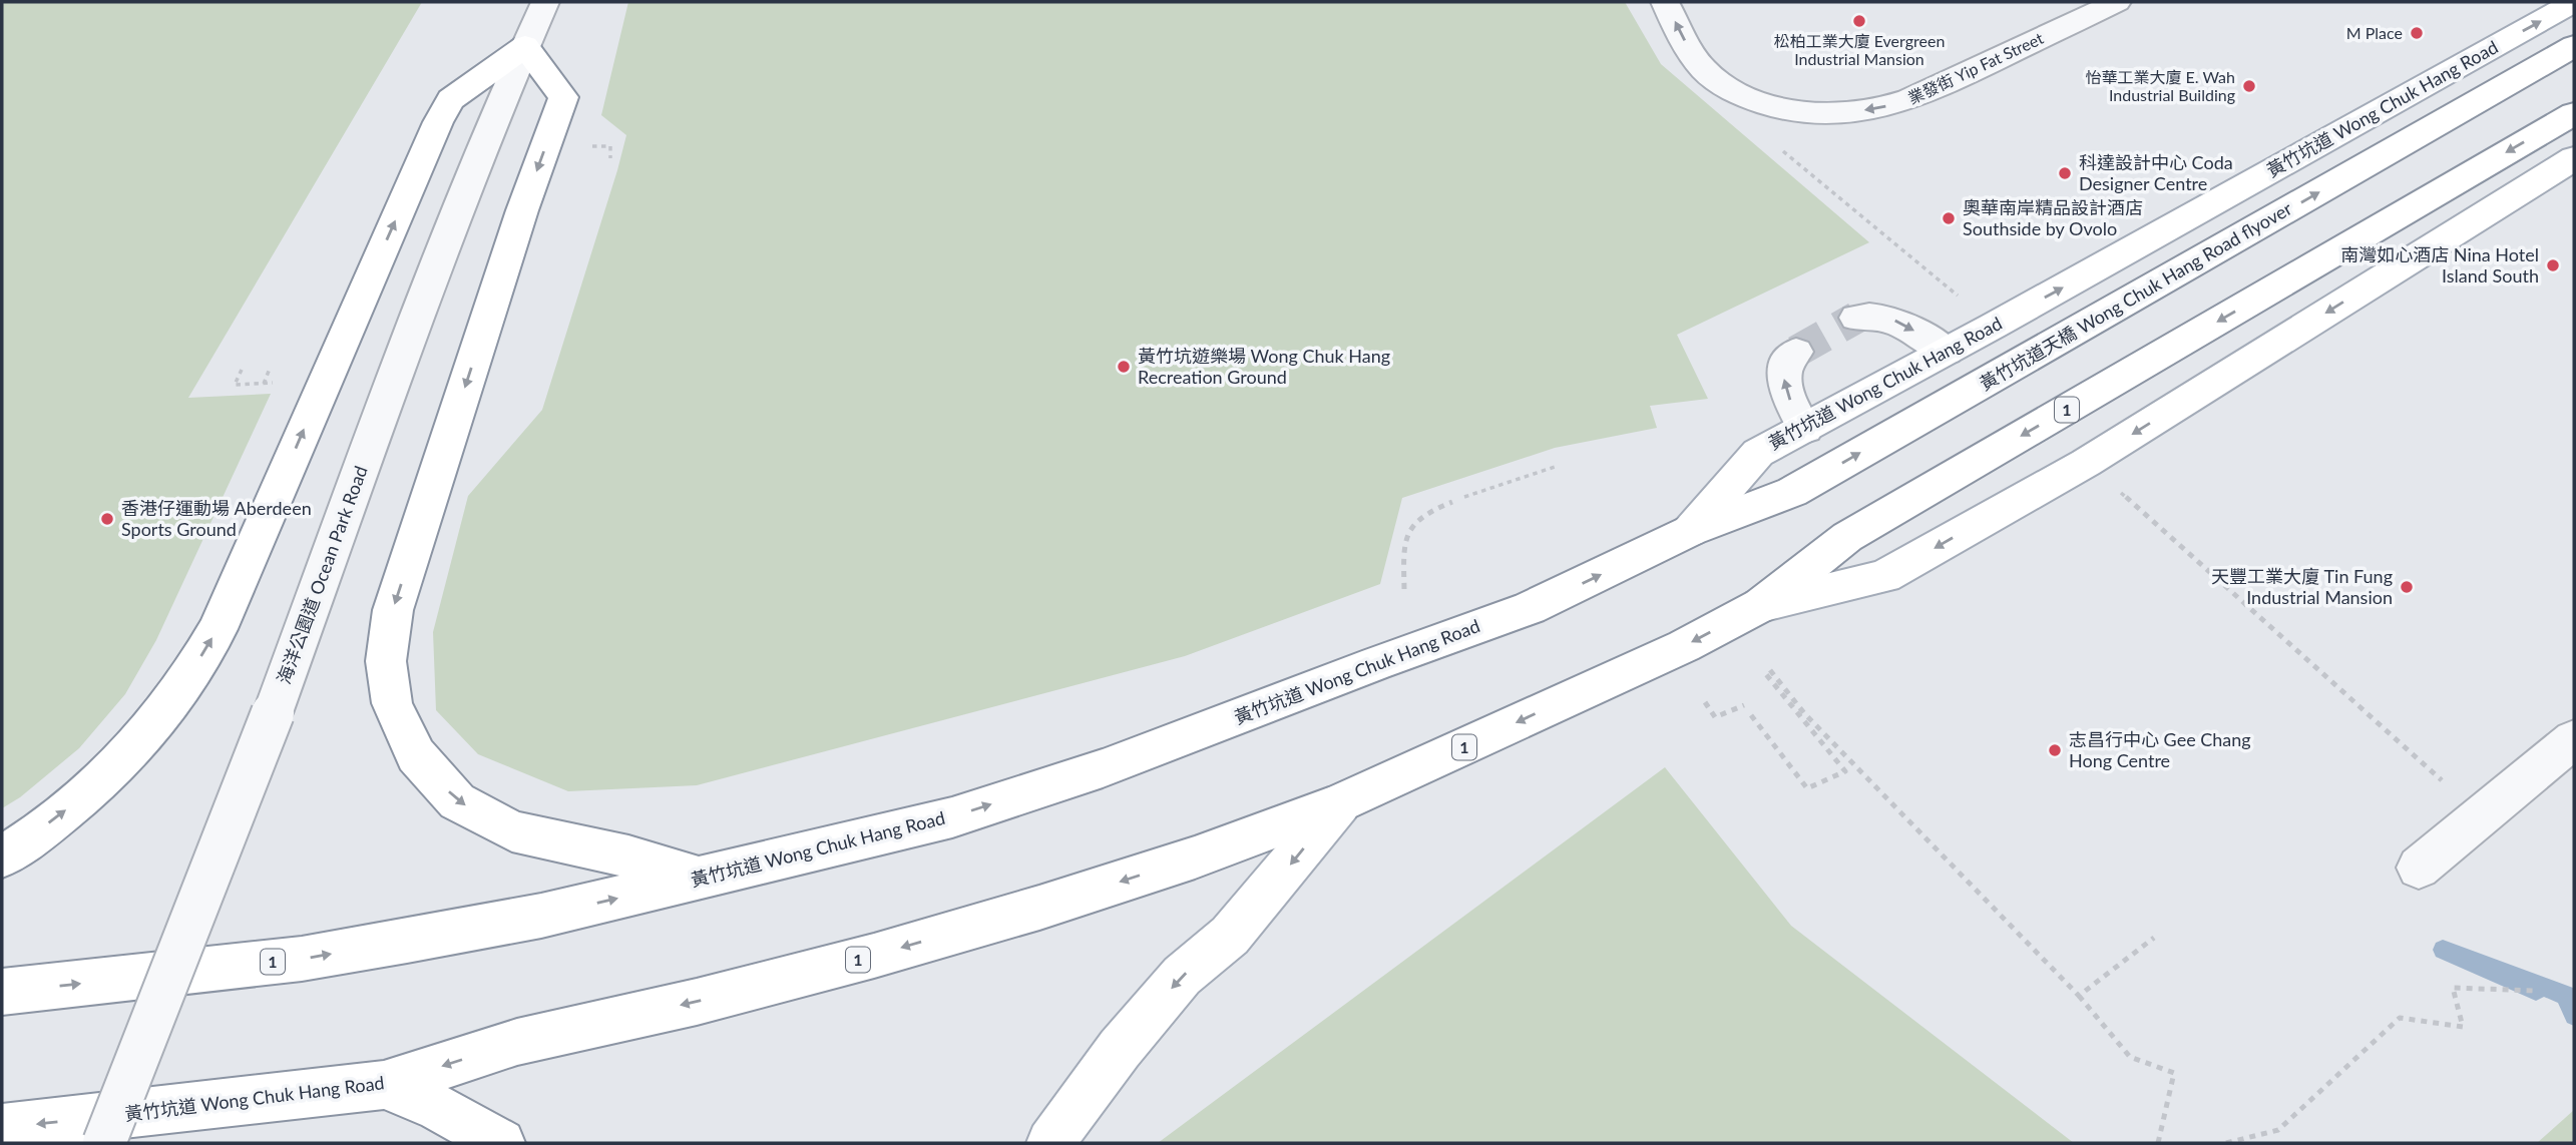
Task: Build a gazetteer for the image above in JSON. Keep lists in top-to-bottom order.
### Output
{
  "streets": {
    "main road": ["黃竹坑道 Wong Chuk Hang Road", "黃竹坑道天橋 Wong Chuk Hang Road flyover", "1"],
    "street": ["業發街 Yip Fat Street", "海洋公園道 Ocean Park Road"]
  },
  "crossings": [
    ["黃竹坑道 Wong Chuk Hang Road", "黃竹坑道天橋 Wong Chuk Hang Road flyover"],
    ["黃竹坑道 Wong Chuk Hang Road", "1"]
  ],
  "one_way": ["業發街 Yip Fat Street"],
  "places": [
    "松柏工業大廈 Evergreen Industrial Mansion",
    "M Place",
    "怡華工業大廈 E. Wah Industrial Building",
    "科達設計中心 Coda Designer Centre",
    "奧華南岸精品設計酒店 Southside by Ovolo",
    "南灣如心酒店 Nina Hotel Island South",
    "黃竹坑遊樂場 Wong Chuk Hang Recreation Ground",
    "香港仔運動場 Aberdeen Sports Ground",
    "天豐工業大廈 Tin Fung Industrial Mansion",
    "志昌行中心 Gee Chang Hong Centre"
  ]
}
